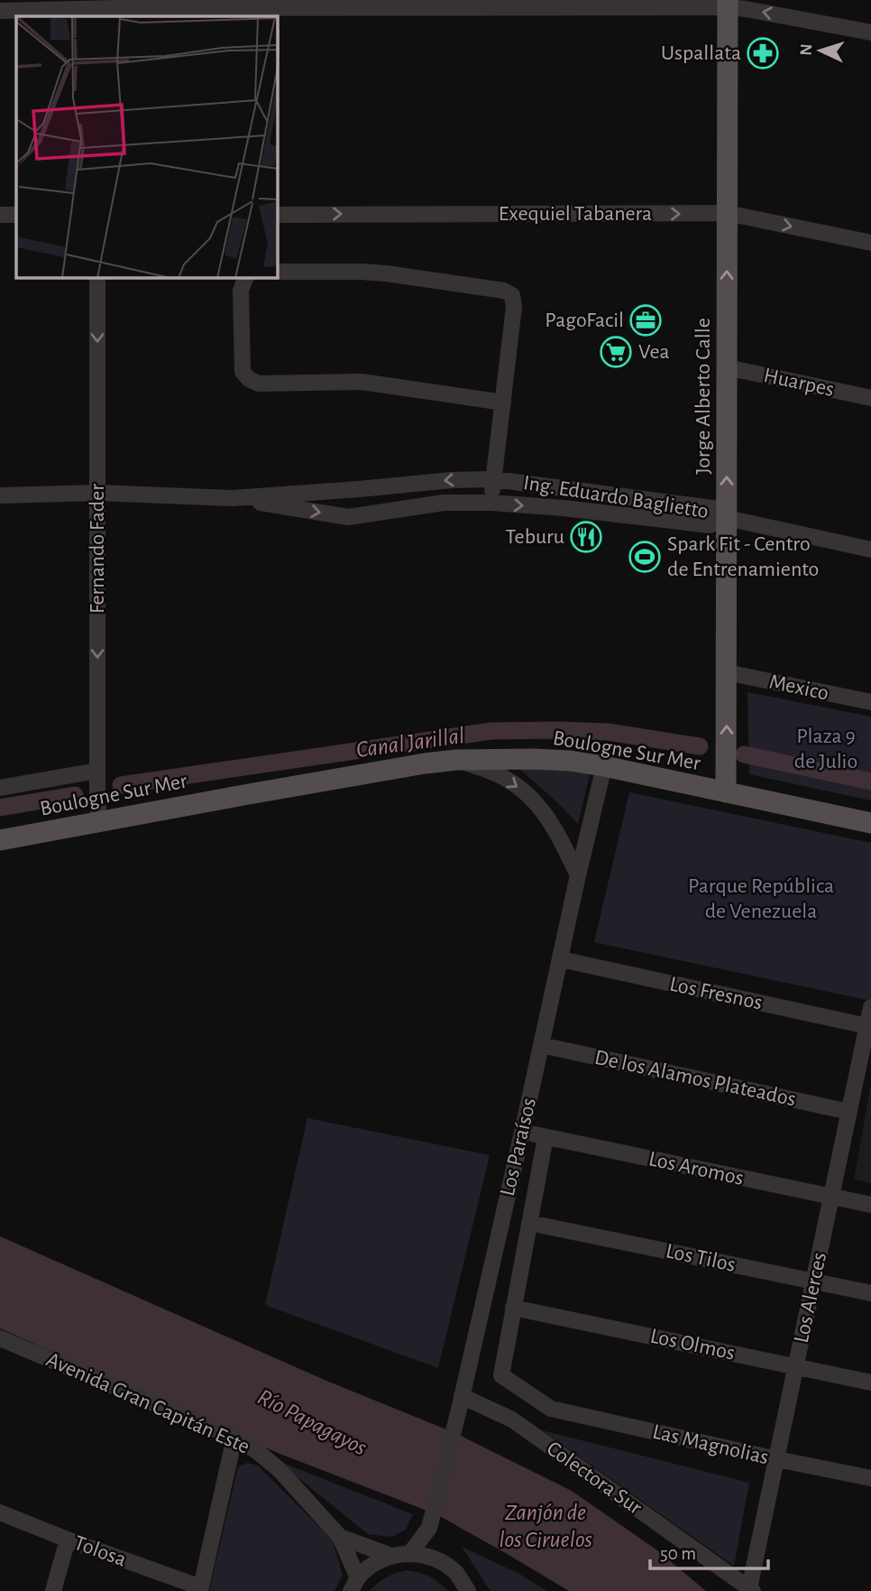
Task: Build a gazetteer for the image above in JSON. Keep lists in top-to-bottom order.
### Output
{
  "streets": {
    "main road": ["Jorge Alberto Calle", "Boulogne Sur Mer"],
    "street": [
      "Exequiel Tabanera",
      "Huarpes",
      "Ing. Eduardo Baglietto",
      "Fernando Fader",
      "Mexico",
      "Los Fresnos",
      "De los Alamos Plateados",
      "Los Paraísos",
      "Los Aromos",
      "Los Tilos",
      "Los Alerces",
      "Los Olmos",
      "Avenida Gran Capitán Este",
      "Las Magnolias",
      "Colectora Sur",
      "Tolosa"
    ]
  },
  "crossings": [
    ["Exequiel Tabanera", "Jorge Alberto Calle"],
    ["Huarpes", "Jorge Alberto Calle"],
    ["Jorge Alberto Calle", "Ing. Eduardo Baglietto"],
    ["Jorge Alberto Calle", "Mexico"],
    ["Jorge Alberto Calle", "Boulogne Sur Mer"],
    ["Ing. Eduardo Baglietto", "Fernando Fader"],
    ["Fernando Fader", "Boulogne Sur Mer"],
    ["Boulogne Sur Mer", "Los Paraísos"],
    ["Los Fresnos", "Los Paraísos"],
    ["Los Fresnos", "Los Alerces"],
    ["De los Alamos Plateados", "Los Paraísos"],
    ["De los Alamos Plateados", "Los Alerces"],
    ["Los Paraísos", "Los Aromos"],
    ["Los Paraísos", "Colectora Sur"],
    ["Los Aromos", "Los Alerces"],
    ["Los Tilos", "Los Alerces"],
    ["Los Alerces", "Los Olmos"],
    ["Los Alerces", "Las Magnolias"],
    ["Los Alerces", "Colectora Sur"],
    ["Los Olmos", "Las Magnolias"]
  ],
  "one_way": ["Exequiel Tabanera", "Jorge Alberto Calle", "Fernando Fader"],
  "water": ["Canal Jarillal", "Río Papagayos", "Zanjón de los Ciruelos"],
  "parks": ["Plaza 9 de Julio", "Parque República de Venezuela"],
  "places": {
    "pharmacy": ["Uspallata"],
    "office": ["PagoFacil"],
    "supermarket": ["Vea"],
    "restaurant": ["Teburu"],
    "sports": ["Spark Fit - Centro de Entrenamiento"]
  },
  "scale_bar": "50 m",
  "north": "left"
}
